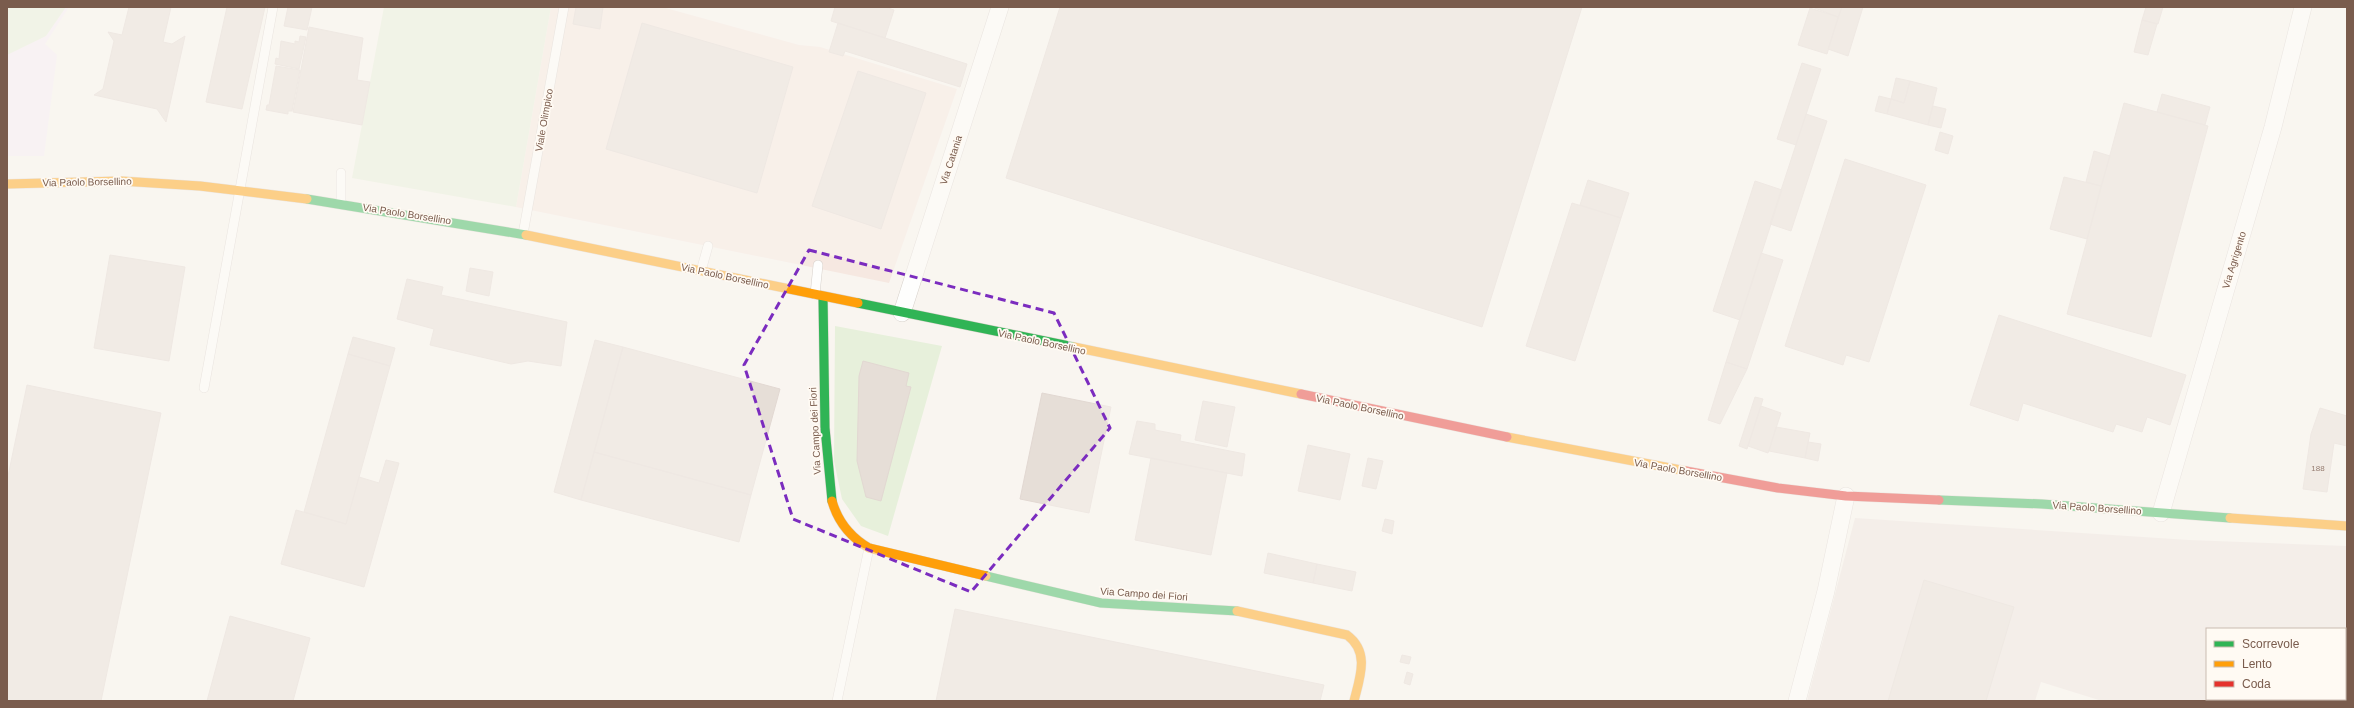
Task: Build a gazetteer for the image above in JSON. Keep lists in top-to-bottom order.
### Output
{
  "streets": {
    "main road": ["Via Paolo Borsellino", "Via Campo dei Fiori"],
    "street": ["Via Catania", "Via Agrigento"],
    "lane": ["Viale Olimpico"]
  },
  "crossings": [
    ["Viale Olimpico", "Via Paolo Borsellino"],
    ["Via Catania", "Via Paolo Borsellino"],
    ["Via Paolo Borsellino", "Via Agrigento"],
    ["Via Paolo Borsellino", "Via Campo dei Fiori"]
  ],
  "house_numbers": ["188"],
  "legend": ["Scorrevole", "Lento", "Coda"]
}
